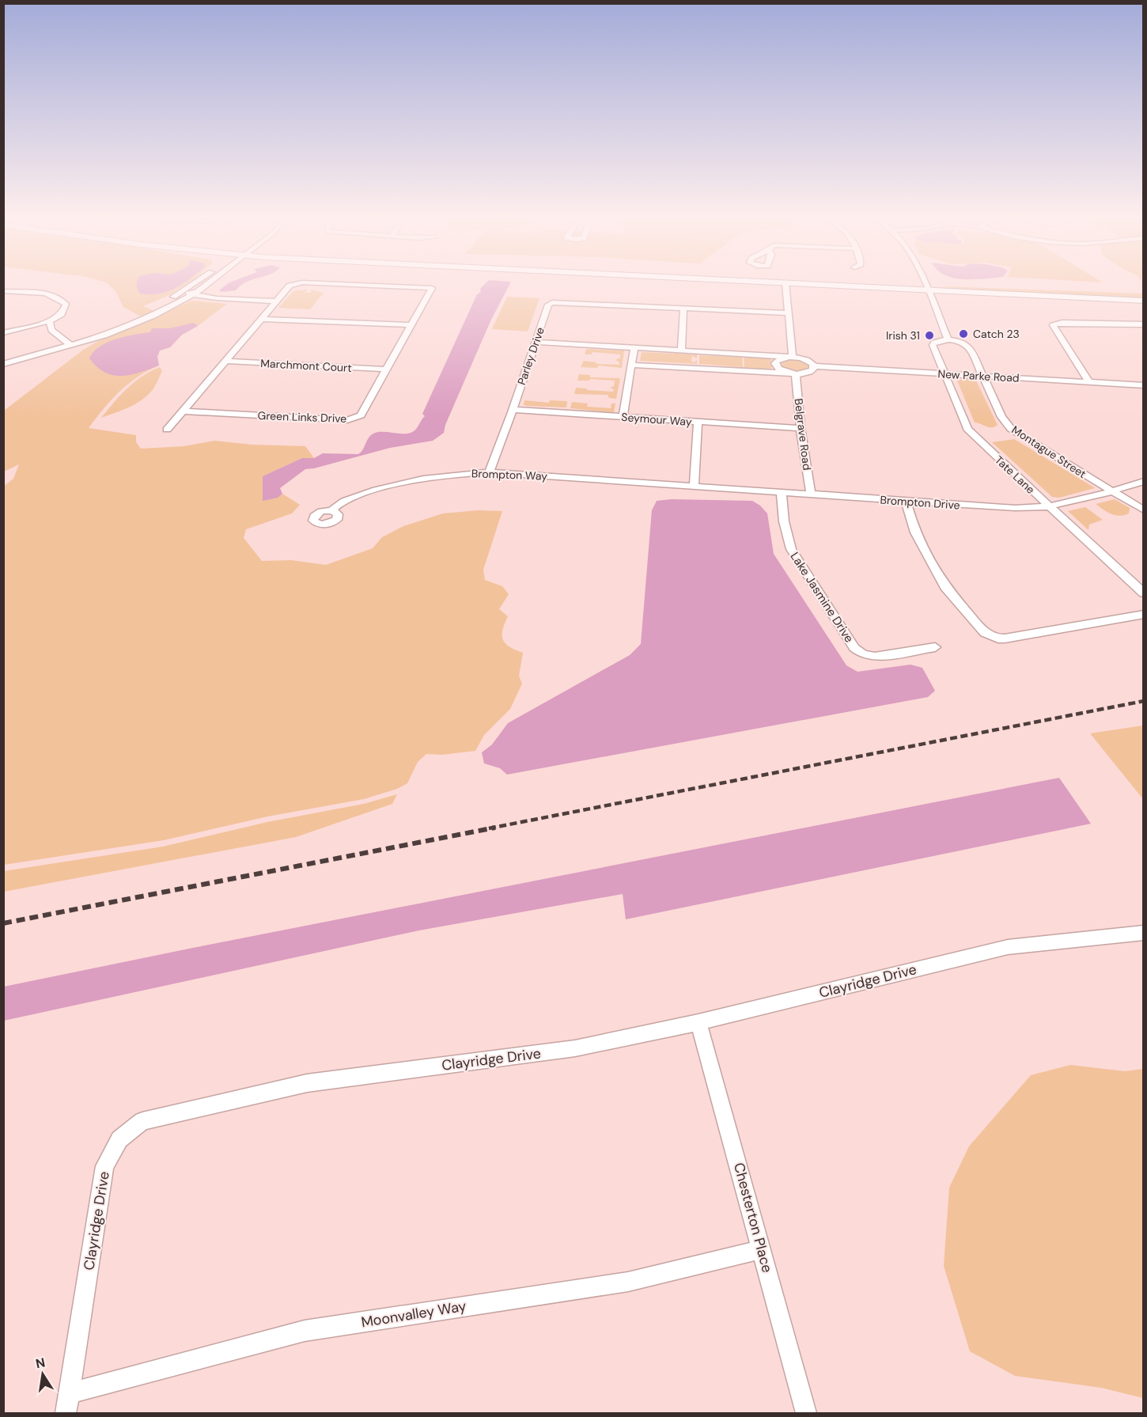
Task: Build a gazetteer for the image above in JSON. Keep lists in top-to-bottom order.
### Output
{
  "streets": {
    "street": [
      "Parley Drive",
      "Marchmont Court",
      "New Parke Road",
      "Green Links Drive",
      "Seymour Way",
      "Belgrave Road",
      "Montague Street",
      "Brompton Way",
      "Tate Lane",
      "Brompton Drive",
      "Lake Jasmine Drive",
      "Clayridge Drive",
      "Chesterton Place",
      "Moonvalley Way"
    ]
  },
  "crossings": [
    ["Parley Drive", "Seymour Way"],
    ["Parley Drive", "Brompton Way"],
    ["Marchmont Court", "Green Links Drive"],
    ["New Parke Road", "Montague Street"],
    ["New Parke Road", "Tate Lane"],
    ["Seymour Way", "Belgrave Road"],
    ["Belgrave Road", "Brompton Drive"],
    ["Montague Street", "Tate Lane"],
    ["Montague Street", "Brompton Drive"],
    ["Brompton Way", "Brompton Drive"],
    ["Tate Lane", "Brompton Drive"],
    ["Brompton Drive", "Lake Jasmine Drive"],
    ["Clayridge Drive", "Chesterton Place"],
    ["Clayridge Drive", "Moonvalley Way"],
    ["Chesterton Place", "Moonvalley Way"]
  ],
  "places": ["Catch 23", "Irish 31"],
  "north": "top"
}
